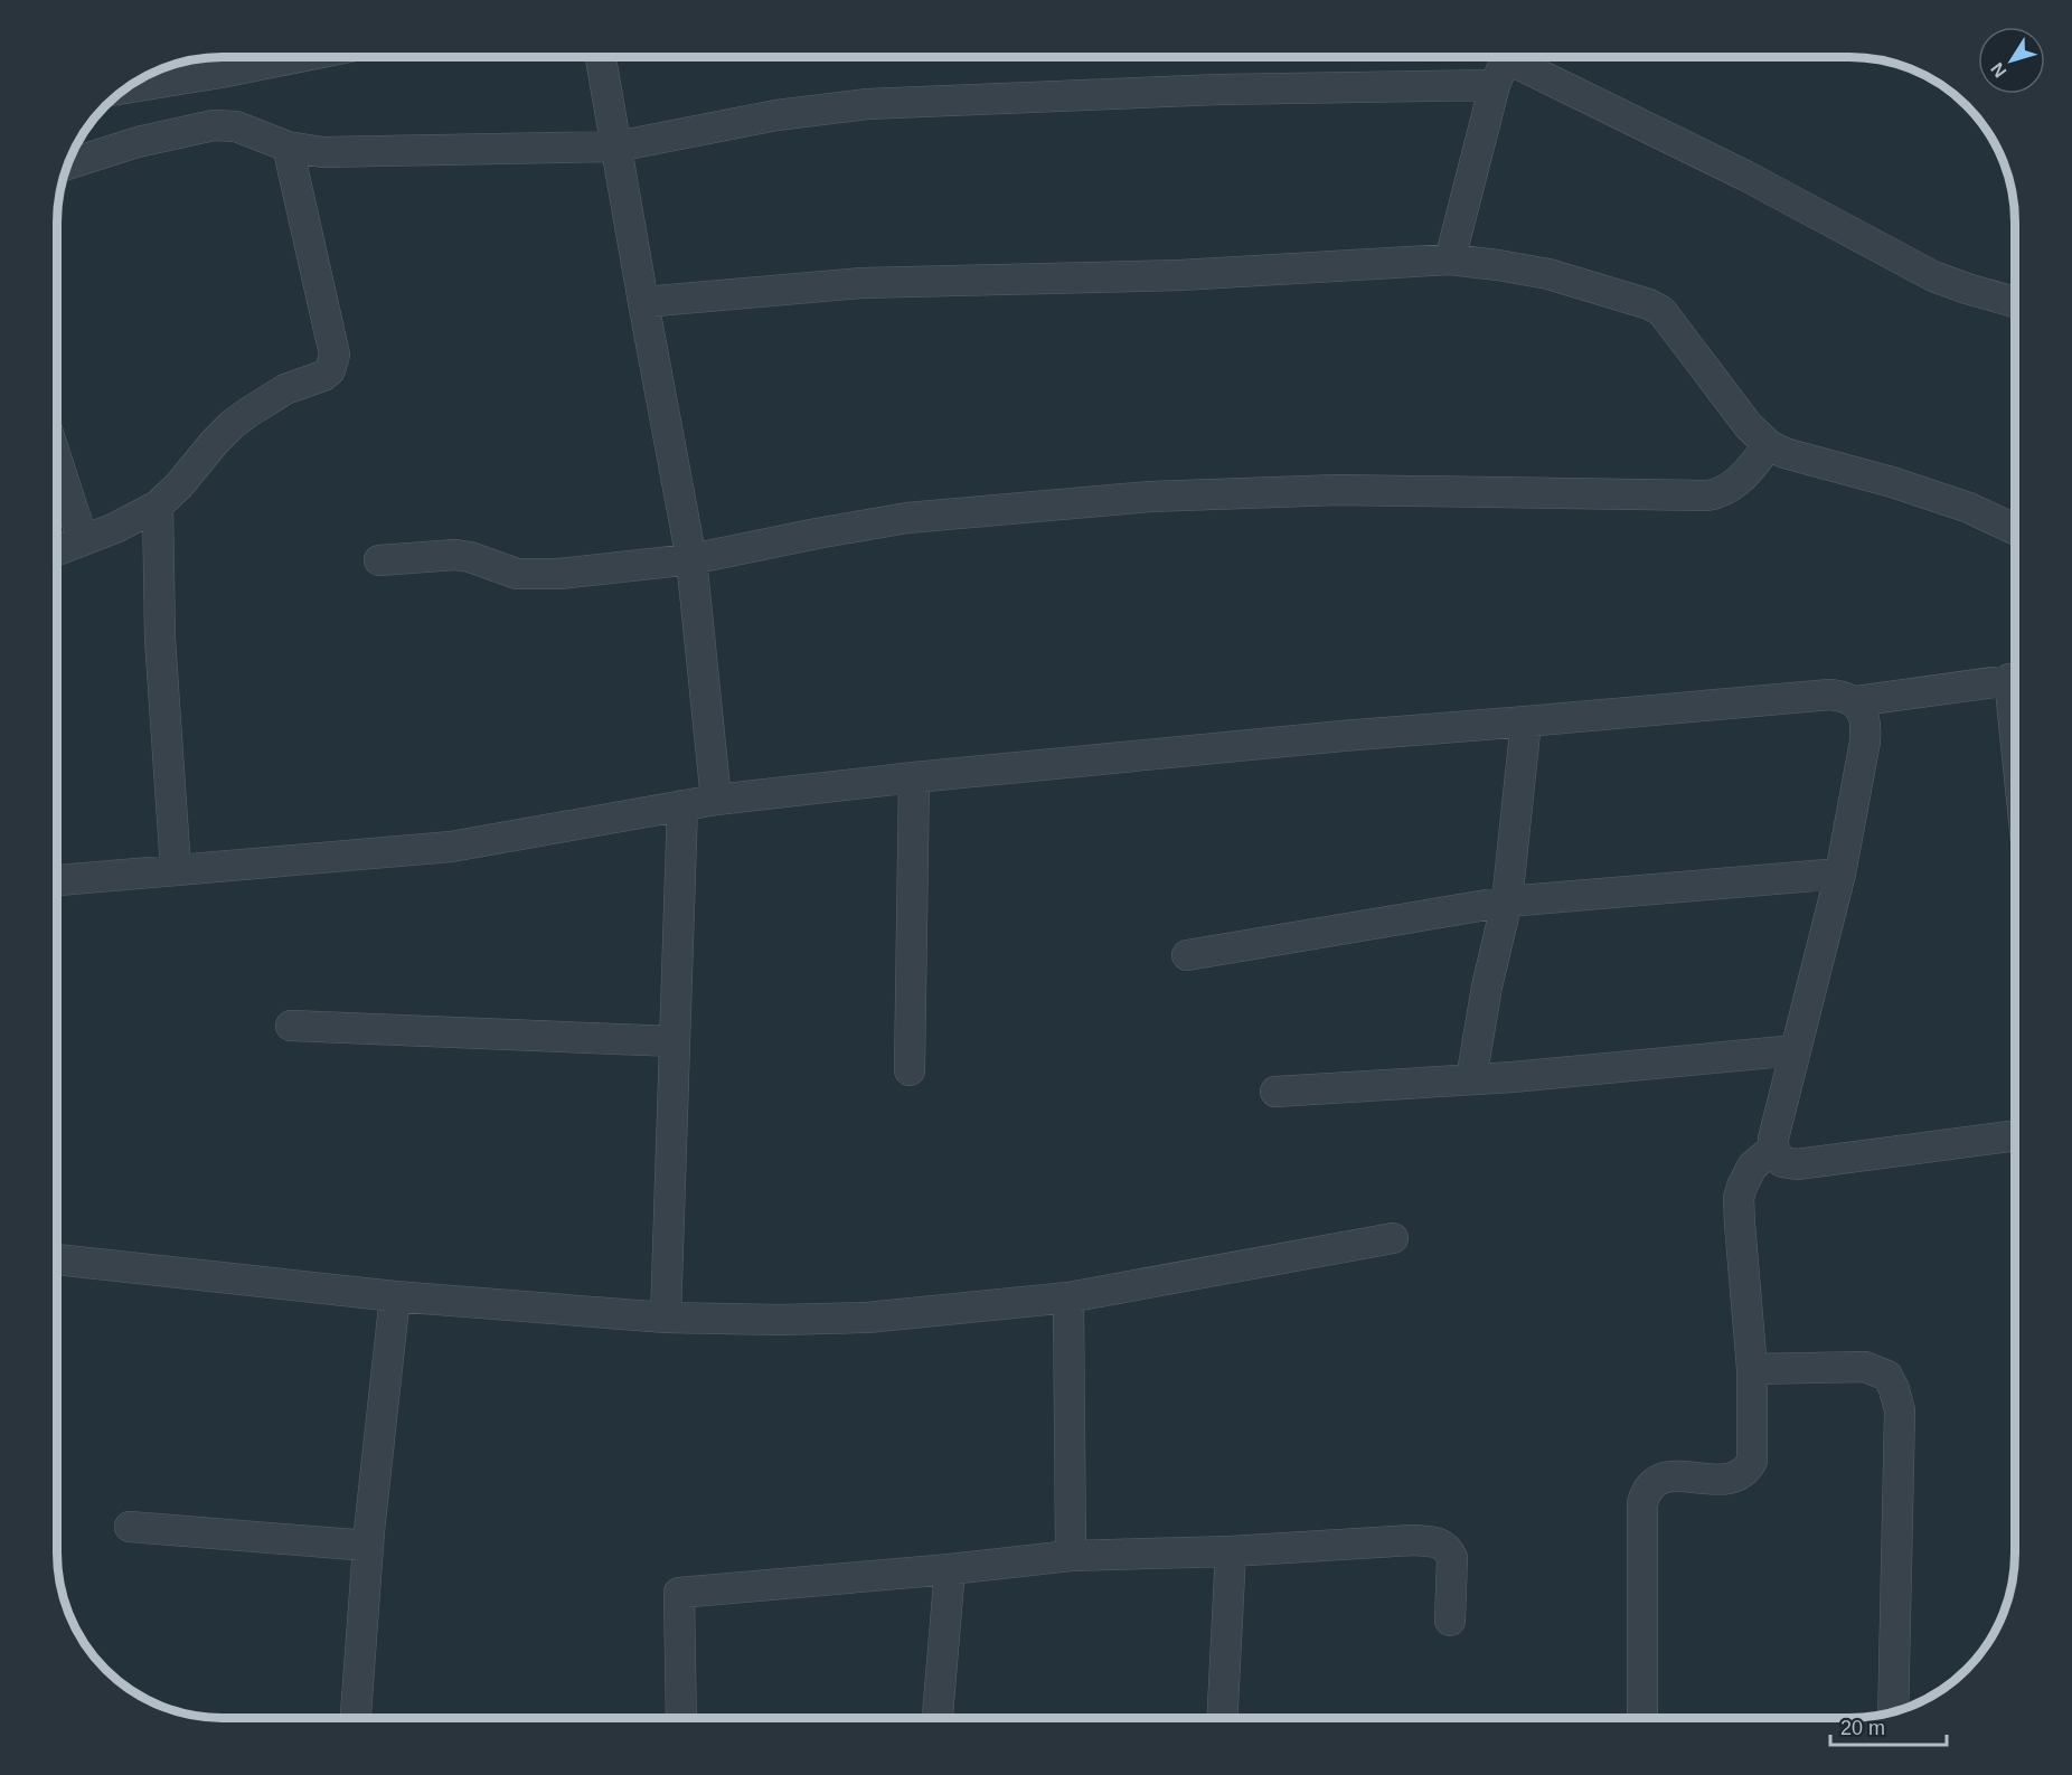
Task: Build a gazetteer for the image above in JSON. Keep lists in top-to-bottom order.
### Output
{
  "scale_bar": "20 m",
  "north": "bottom left"
}
